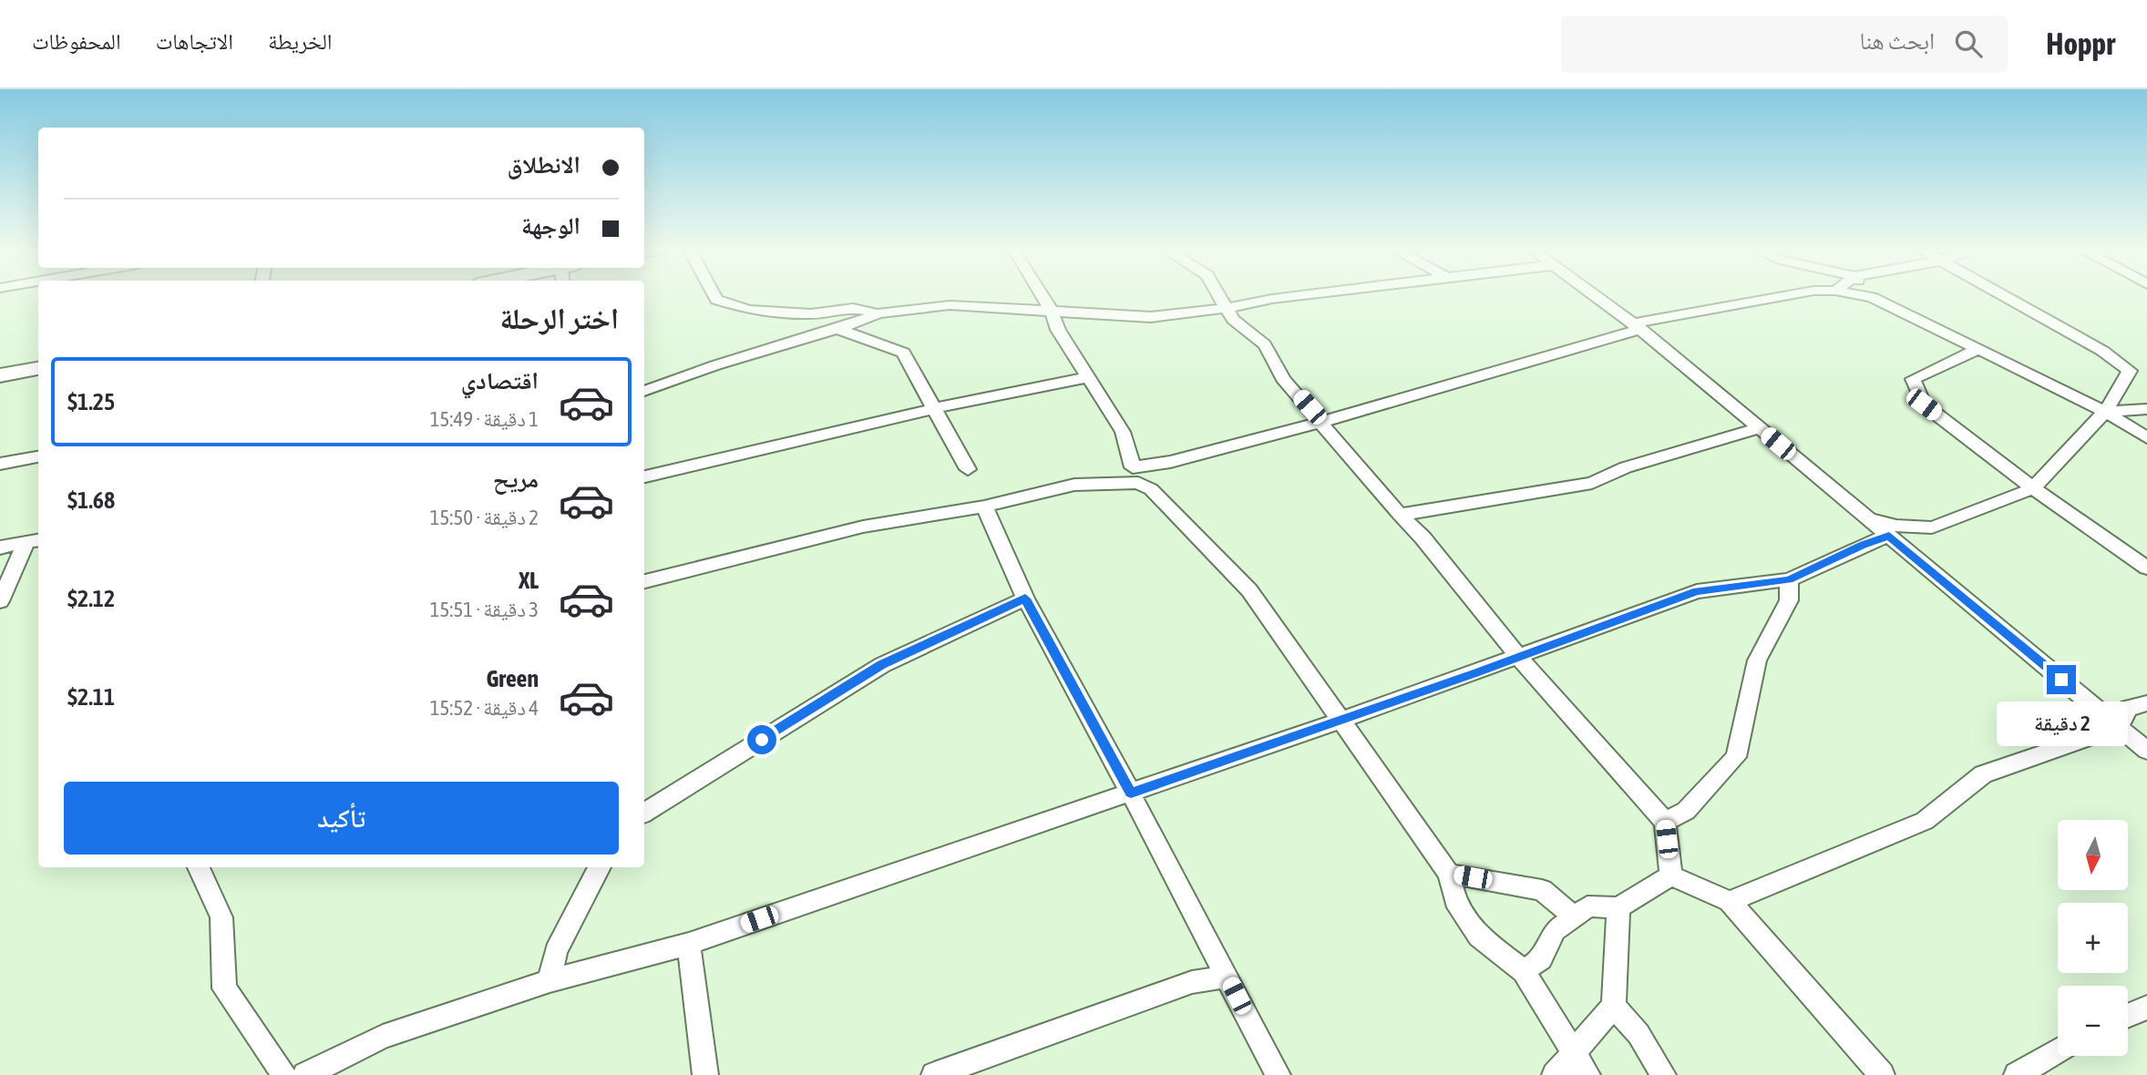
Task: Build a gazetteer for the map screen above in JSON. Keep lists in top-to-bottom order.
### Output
{
  "north": "bottom",
  "page": {
    "header": "Hoppr",
    "search": "ابحث هنا",
    "nav": ["الخريطة", "الاتجاهات", "المحفوظات"],
    "banner": ["الانطلاق", "الوجهة"],
    "heading": "اختر الرحلة",
    "list": [
      {
        "name": "اقتصادي",
        "note": "1 دقيقة · 15:49",
        "value": "$1.25"
      },
      {
        "name": "مريح",
        "note": "2 دقيقة · 15:50",
        "value": "$1.68"
      },
      {
        "name": "XL",
        "note": "3 دقيقة · 15:51",
        "value": "$2.12"
      },
      {
        "name": "Green",
        "note": "4 دقيقة · 15:52",
        "value": "$2.11"
      }
    ],
    "bubble": "2 دقيقة",
    "buttons": "تأكيد",
    "map_buttons": ["+", "−"]
  }
}
